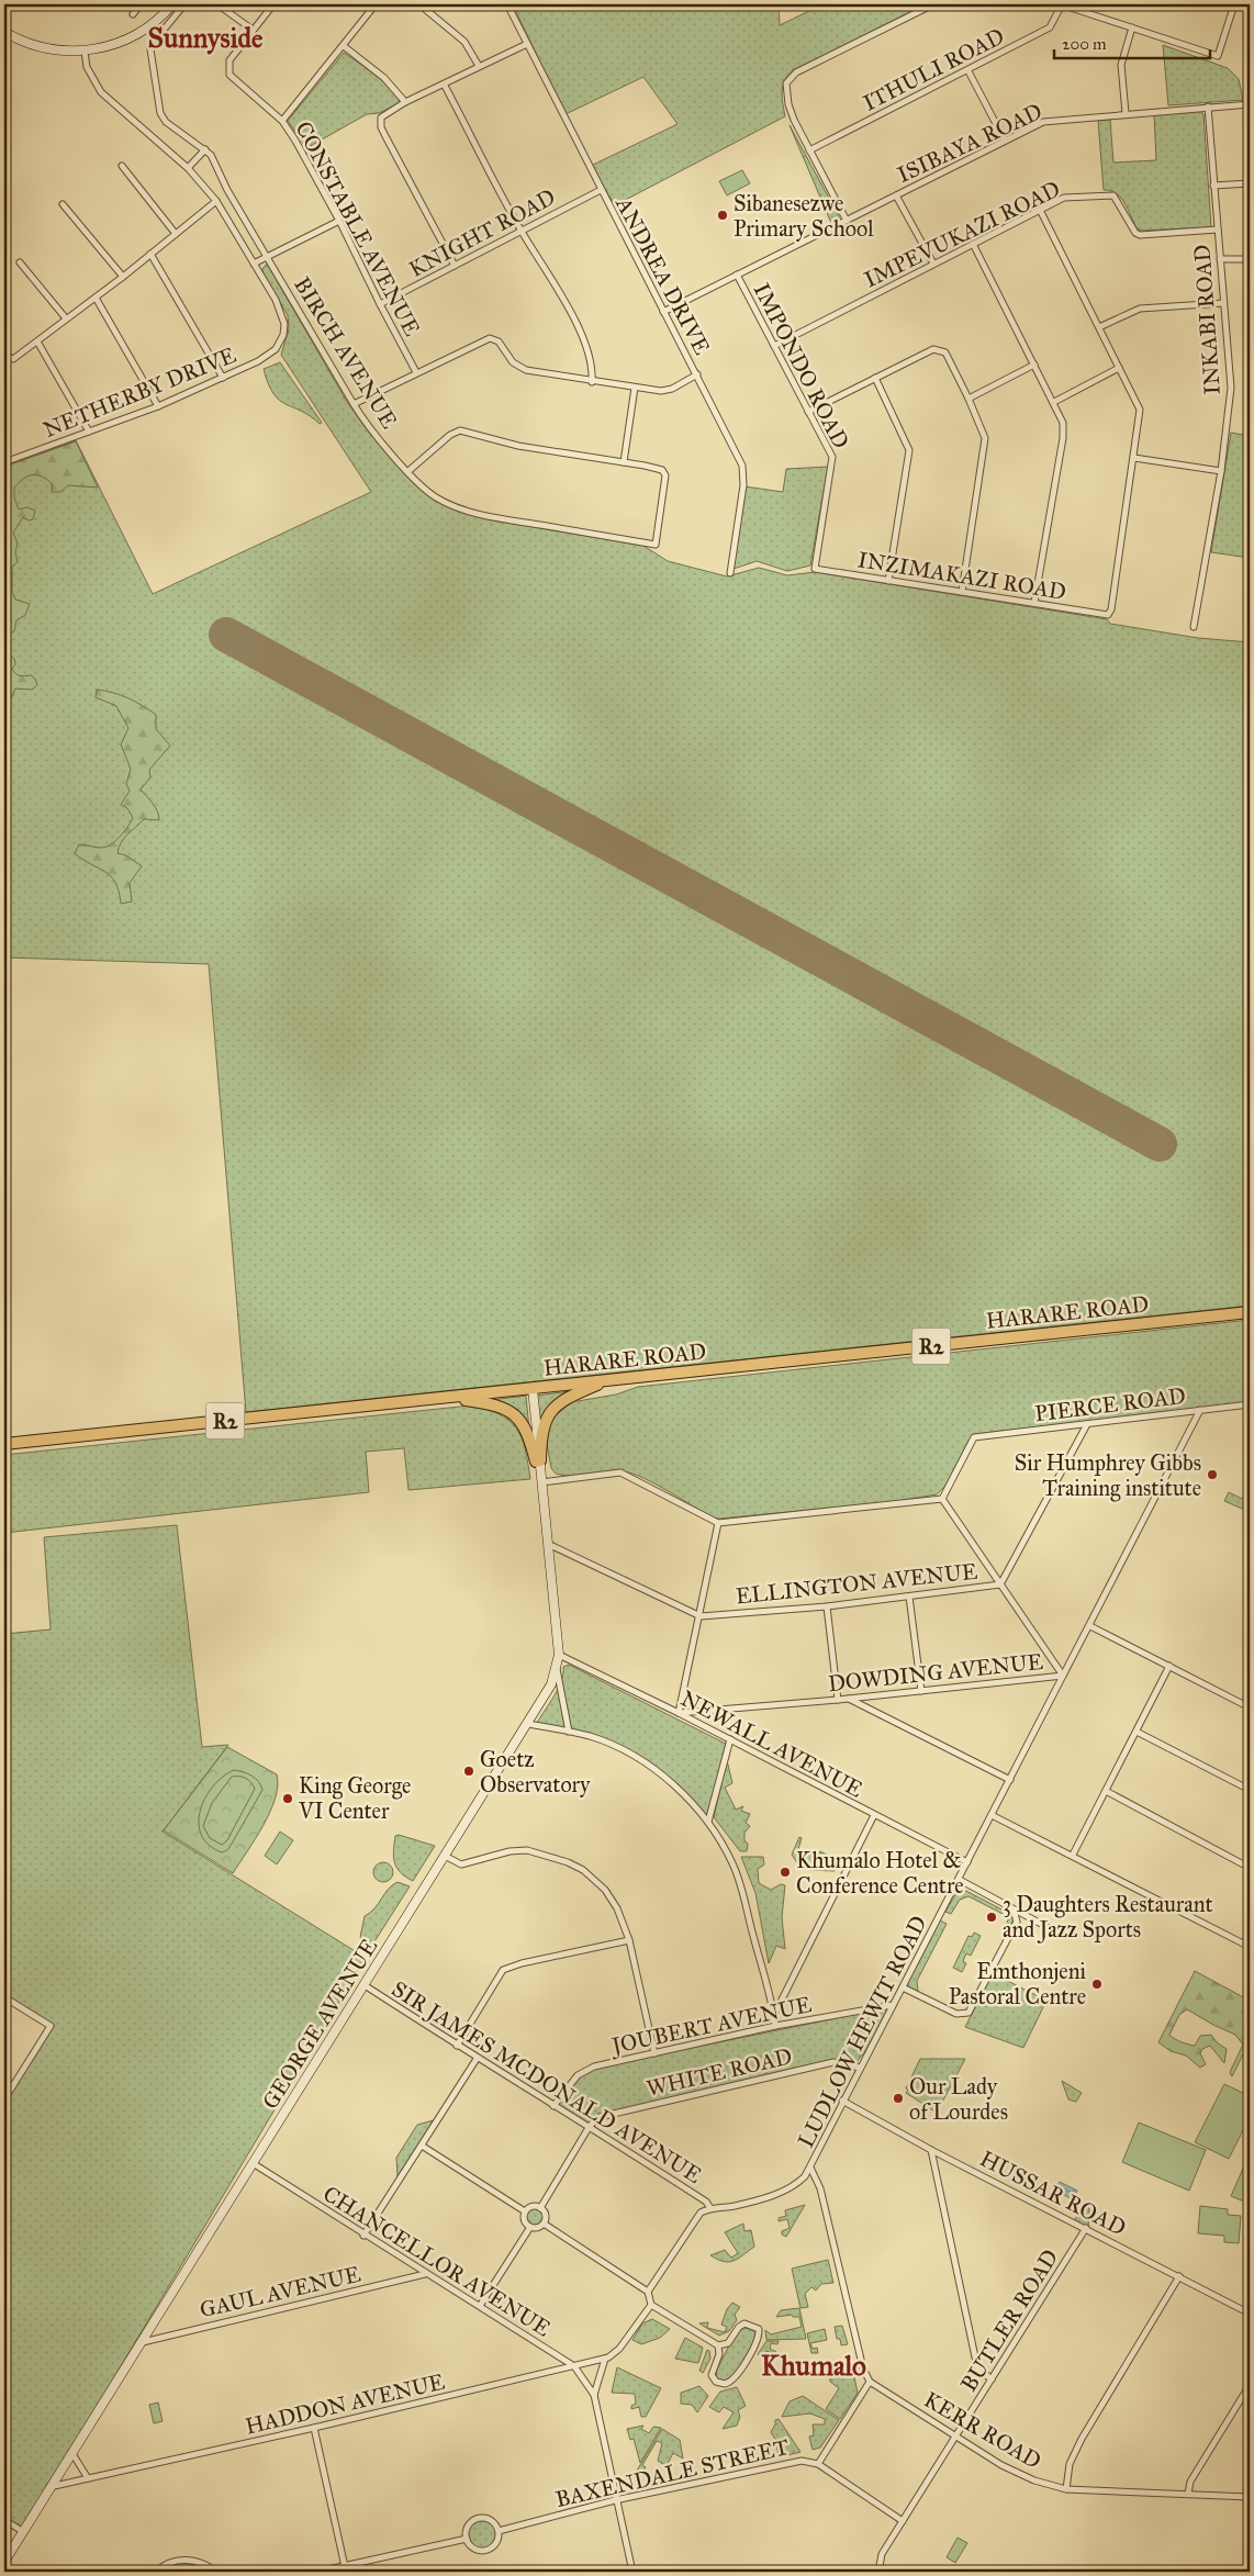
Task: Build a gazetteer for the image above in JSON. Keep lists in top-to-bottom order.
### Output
{
  "streets": {
    "highway": ["HARARE ROAD", "R2"],
    "main road": ["GEORGE AVENUE"],
    "street": [
      "ITHULI ROAD",
      "ISIBAYA ROAD",
      "CONSTABLE AVENUE",
      "KNIGHT ROAD",
      "IMPEVUKAZI ROAD",
      "ANDREA DRIVE",
      "INKABI ROAD",
      "BIRCH AVENUE",
      "IMPONDO ROAD",
      "NETHERBY DRIVE",
      "INZIMAKAZI ROAD",
      "PIERCE ROAD",
      "ELLINGTON AVENUE",
      "DOWDING AVENUE",
      "NEWALL AVENUE",
      "JOUBERT AVENUE",
      "LUDLOW HEWIT ROAD",
      "WHITE ROAD",
      "SIR JAMES MCDONALD AVENUE",
      "HUSSAR ROAD",
      "CHANCELLOR AVENUE",
      "GAUL AVENUE",
      "BUTLER ROAD",
      "HADDON AVENUE",
      "KERR ROAD",
      "BAXENDALE STREET"
    ]
  },
  "crossings": [
    ["ISIBAYA ROAD", "ANDREA DRIVE"],
    ["ISIBAYA ROAD", "INKABI ROAD"],
    ["ISIBAYA ROAD", "IMPONDO ROAD"],
    ["CONSTABLE AVENUE", "KNIGHT ROAD"],
    ["KNIGHT ROAD", "ANDREA DRIVE"],
    ["IMPEVUKAZI ROAD", "INKABI ROAD"],
    ["IMPEVUKAZI ROAD", "IMPONDO ROAD"],
    ["IMPONDO ROAD", "INZIMAKAZI ROAD"],
    ["HARARE ROAD", "GEORGE AVENUE"],
    ["PIERCE ROAD", "ELLINGTON AVENUE"],
    ["PIERCE ROAD", "DOWDING AVENUE"],
    ["DOWDING AVENUE", "NEWALL AVENUE"],
    ["DOWDING AVENUE", "LUDLOW HEWIT ROAD"],
    ["NEWALL AVENUE", "GEORGE AVENUE"],
    ["NEWALL AVENUE", "LUDLOW HEWIT ROAD"],
    ["GEORGE AVENUE", "SIR JAMES MCDONALD AVENUE"],
    ["GEORGE AVENUE", "CHANCELLOR AVENUE"],
    ["GEORGE AVENUE", "GAUL AVENUE"],
    ["GEORGE AVENUE", "HADDON AVENUE"],
    ["JOUBERT AVENUE", "LUDLOW HEWIT ROAD"],
    ["JOUBERT AVENUE", "SIR JAMES MCDONALD AVENUE"],
    ["LUDLOW HEWIT ROAD", "WHITE ROAD"],
    ["LUDLOW HEWIT ROAD", "SIR JAMES MCDONALD AVENUE"],
    ["LUDLOW HEWIT ROAD", "HUSSAR ROAD"],
    ["WHITE ROAD", "SIR JAMES MCDONALD AVENUE"],
    ["HUSSAR ROAD", "BUTLER ROAD"],
    ["CHANCELLOR AVENUE", "GAUL AVENUE"],
    ["CHANCELLOR AVENUE", "HADDON AVENUE"],
    ["BUTLER ROAD", "KERR ROAD"],
    ["BUTLER ROAD", "BAXENDALE STREET"]
  ],
  "districts": ["Sunnyside", "Khumalo"],
  "places": [
    "Sibanesezwe Primary School",
    "Sir Humphrey Gibbs Training institute",
    "Goetz Observatory",
    "King George VI Center",
    "Khumalo Hotel & Conference Centre",
    "3 Daughters Restaurant and Jazz Sports",
    "Emthonjeni Pastoral Centre",
    "Our Lady of Lourdes"
  ],
  "scale_bar": "200 m"
}
